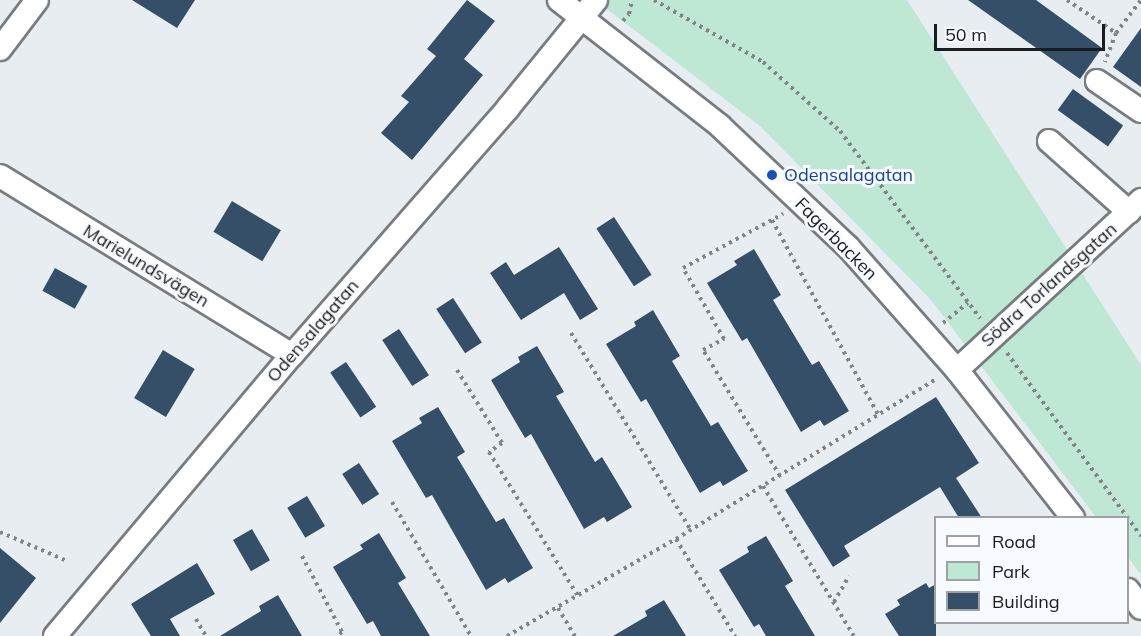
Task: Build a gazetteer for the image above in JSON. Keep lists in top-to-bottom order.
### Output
{
  "streets": {
    "street": [
      "Fagerbacken",
      "Marielundsvägen",
      "Södra Torlandsgatan",
      "Odensalagatan"
    ]
  },
  "crossings": [
    ["Fagerbacken", "Södra Torlandsgatan"],
    ["Fagerbacken", "Odensalagatan"],
    ["Marielundsvägen", "Odensalagatan"]
  ],
  "places": ["Odensalagatan"],
  "legend": ["Road", "Park", "Building"],
  "scale_bar": "50 m"
}
